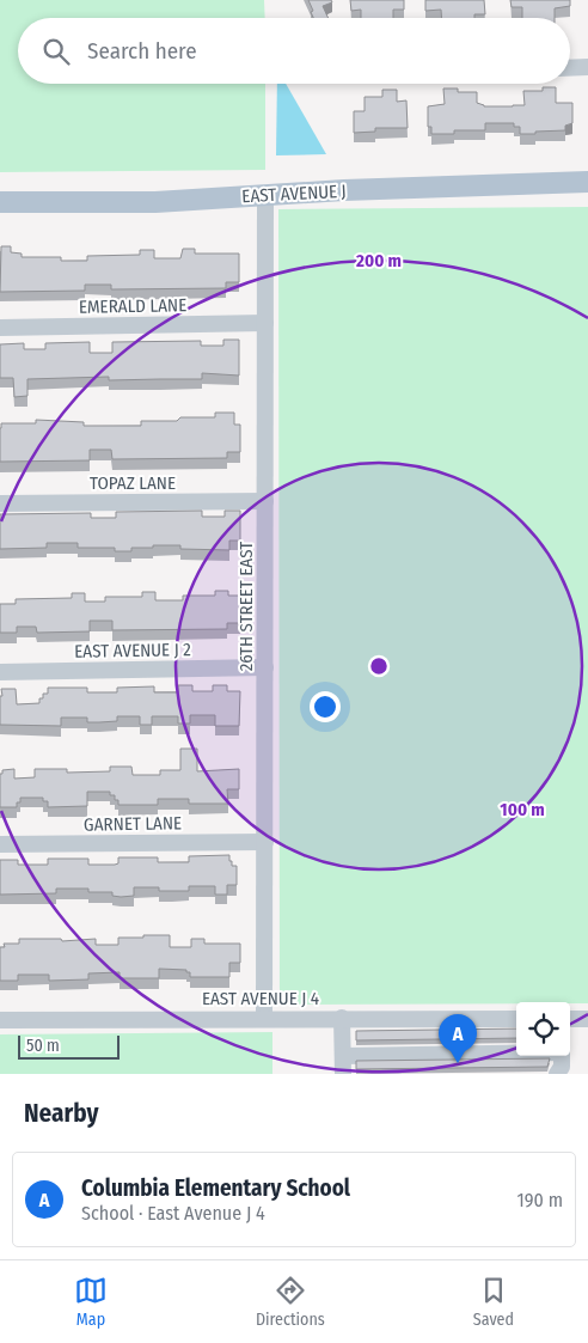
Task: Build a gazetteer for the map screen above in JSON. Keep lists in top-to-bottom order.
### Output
{
  "streets": {
    "main road": ["EAST AVENUE J"],
    "street": [
      "EMERALD LANE",
      "TOPAZ LANE",
      "26TH STREET EAST",
      "EAST AVENUE J 2",
      "GARNET LANE",
      "EAST AVENUE J 4"
    ]
  },
  "crossings": [
    ["EAST AVENUE J", "26TH STREET EAST"],
    ["EMERALD LANE", "26TH STREET EAST"],
    ["TOPAZ LANE", "26TH STREET EAST"],
    ["26TH STREET EAST", "EAST AVENUE J 2"],
    ["26TH STREET EAST", "GARNET LANE"],
    ["26TH STREET EAST", "EAST AVENUE J 4"]
  ],
  "scale_bar": "50 m",
  "page": {
    "search": "Search here",
    "pins": "A",
    "scale": "50 m",
    "heading": "Nearby",
    "list": [
      {
        "mark": "A",
        "name": "Columbia Elementary School",
        "note": "School · East Avenue J 4",
        "value": "190 m"
      }
    ],
    "nav": ["Map", "Directions", "Saved"]
  },
  "rings": ["200 m", "100 m"]
}
